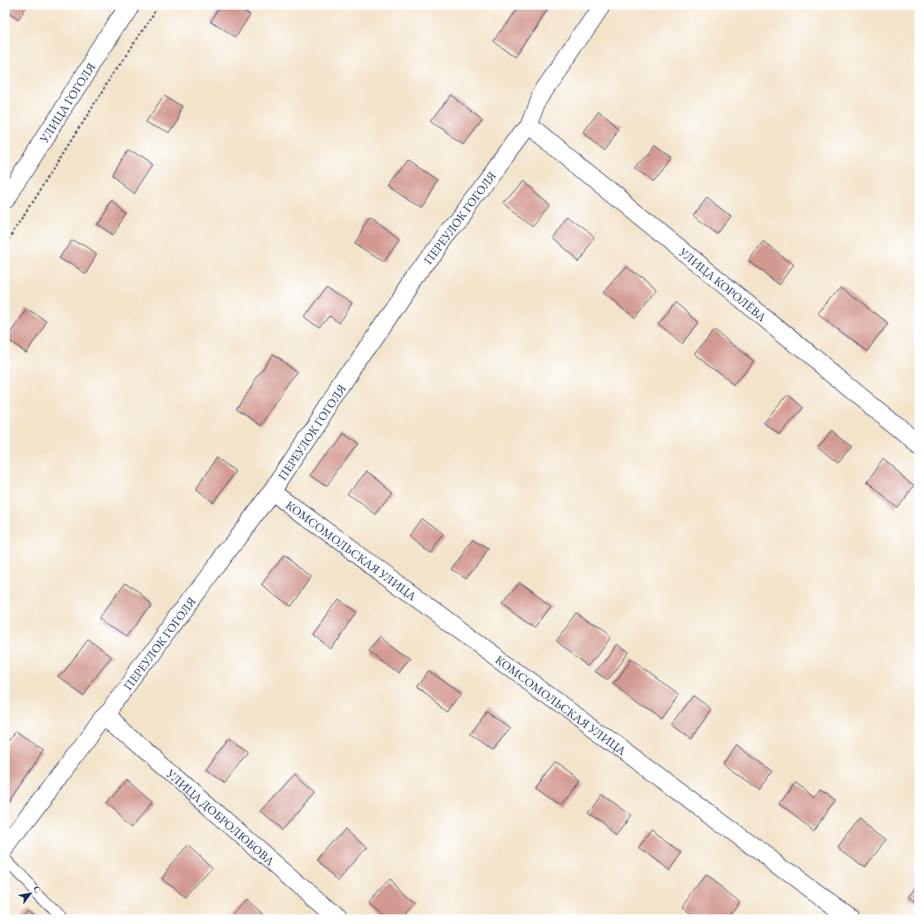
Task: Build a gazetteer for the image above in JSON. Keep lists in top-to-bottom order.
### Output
{
  "streets": {
    "street": [
      "УЛИЦА ГОГОЛЯ",
      "ПЕРЕУЛОК ГОГОЛЯ",
      "УЛИЦА КОРОЛЁВА",
      "КОМСОМОЛЬСКАЯ УЛИЦА",
      "УЛИЦА ДОБРОЛЮБОВА"
    ]
  },
  "crossings": [
    ["ПЕРЕУЛОК ГОГОЛЯ", "УЛИЦА КОРОЛЁВА"],
    ["ПЕРЕУЛОК ГОГОЛЯ", "КОМСОМОЛЬСКАЯ УЛИЦА"],
    ["ПЕРЕУЛОК ГОГОЛЯ", "УЛИЦА ДОБРОЛЮБОВА"]
  ],
  "north": "top right"
}
